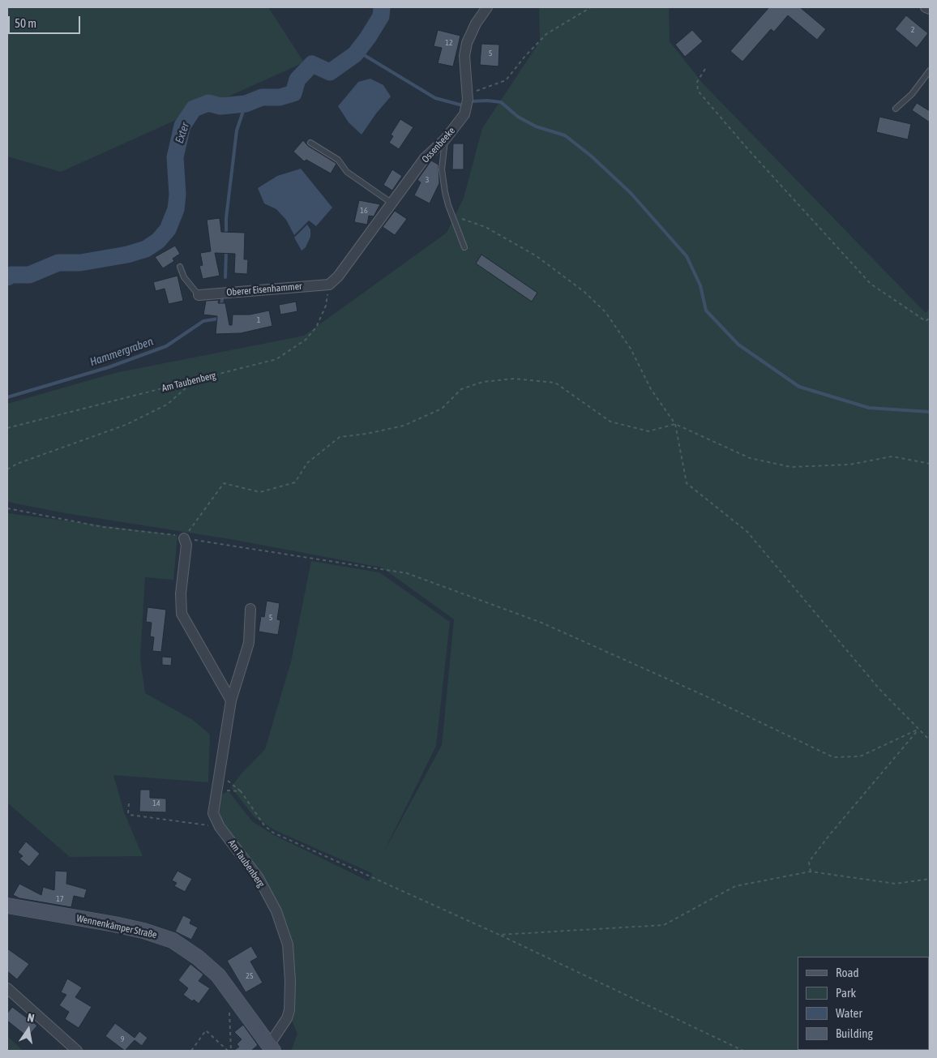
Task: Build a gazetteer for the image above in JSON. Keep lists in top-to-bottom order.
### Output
{
  "streets": {
    "street": [
      "Ossenbeeke",
      "Oberer Eisenhammer",
      "Am Taubenberg",
      "Wennenkämper Straße"
    ]
  },
  "crossings": [
    ["Ossenbeeke", "Oberer Eisenhammer"],
    ["Ossenbeeke", "Am Taubenberg"],
    ["Oberer Eisenhammer", "Am Taubenberg"],
    ["Am Taubenberg", "Wennenkämper Straße"]
  ],
  "water": ["Exter", "Hammergraben"],
  "house_numbers": [
    "2",
    "12",
    "5",
    "3",
    "16",
    "1",
    "5",
    "14",
    "17",
    "25",
    "9"
  ],
  "legend": [
    "Road",
    "Park",
    "Water",
    "Building"
  ],
  "scale_bar": "50 m",
  "north": "top"
}
